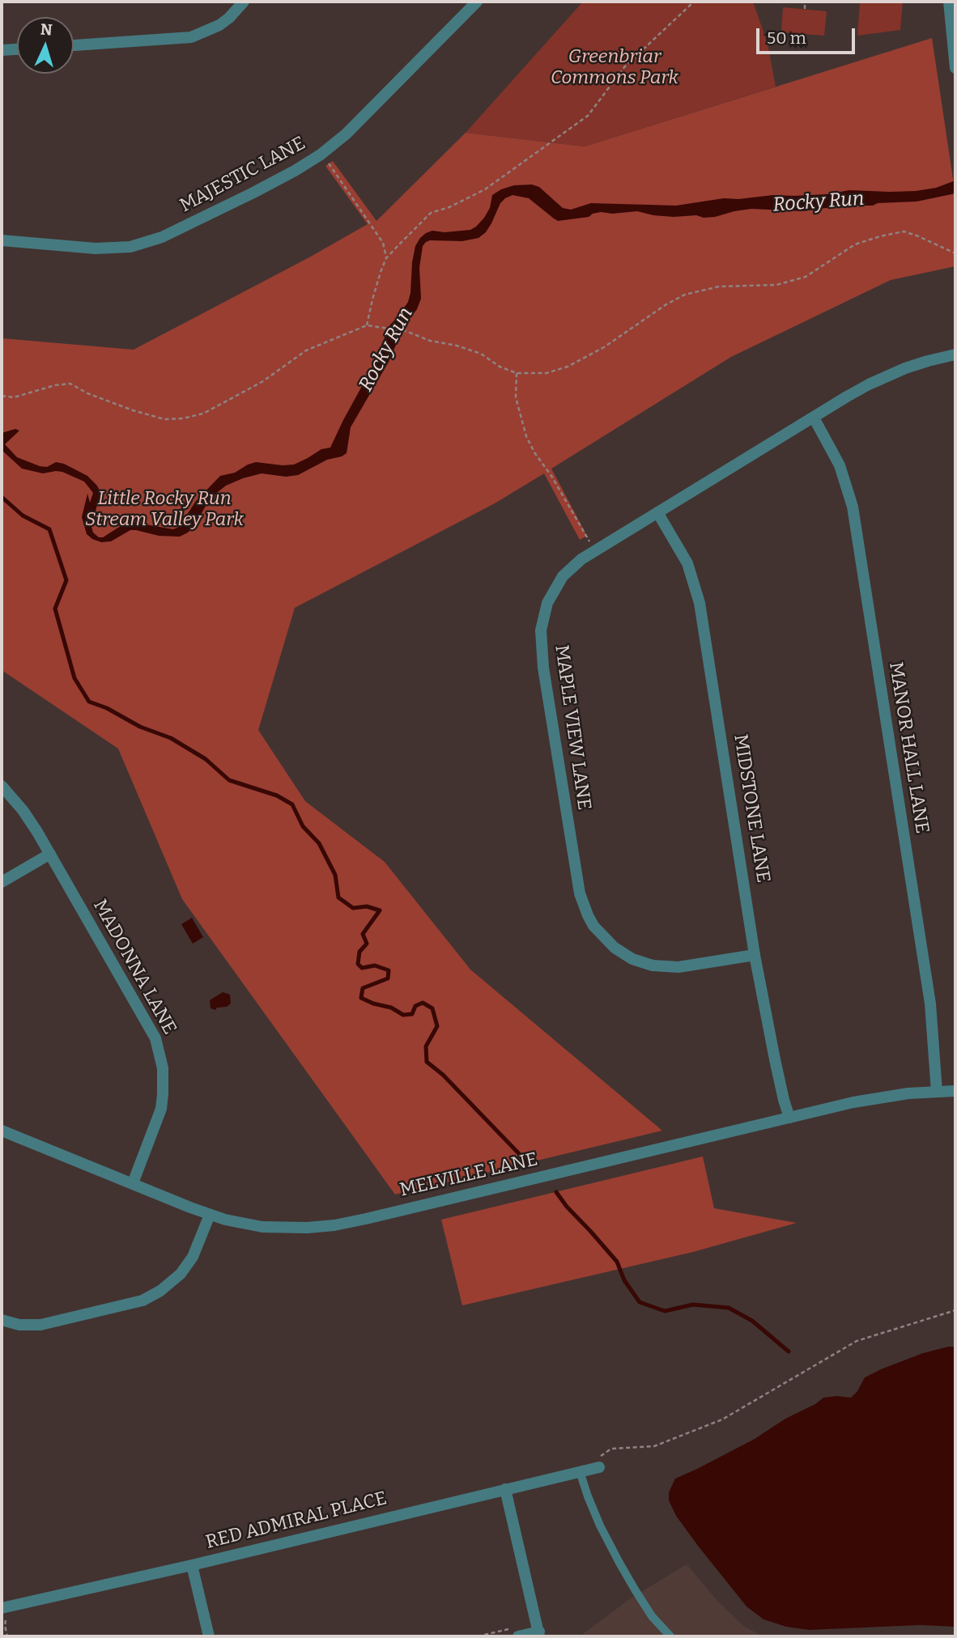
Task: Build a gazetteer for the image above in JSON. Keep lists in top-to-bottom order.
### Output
{
  "streets": {
    "street": [
      "MAJESTIC LANE",
      "MAPLE VIEW LANE",
      "MANOR HALL LANE",
      "MIDSTONE LANE",
      "MADONNA LANE",
      "MELVILLE LANE",
      "RED ADMIRAL PLACE"
    ]
  },
  "crossings": [
    ["MAPLE VIEW LANE", "MANOR HALL LANE"],
    ["MAPLE VIEW LANE", "MIDSTONE LANE"],
    ["MANOR HALL LANE", "MELVILLE LANE"],
    ["MIDSTONE LANE", "MELVILLE LANE"],
    ["MADONNA LANE", "MELVILLE LANE"]
  ],
  "water": ["Rocky Run"],
  "parks": ["Greenbriar Commons Park", "Little Rocky Run Stream Valley Park"],
  "scale_bar": "50 m",
  "north": "top"
}
